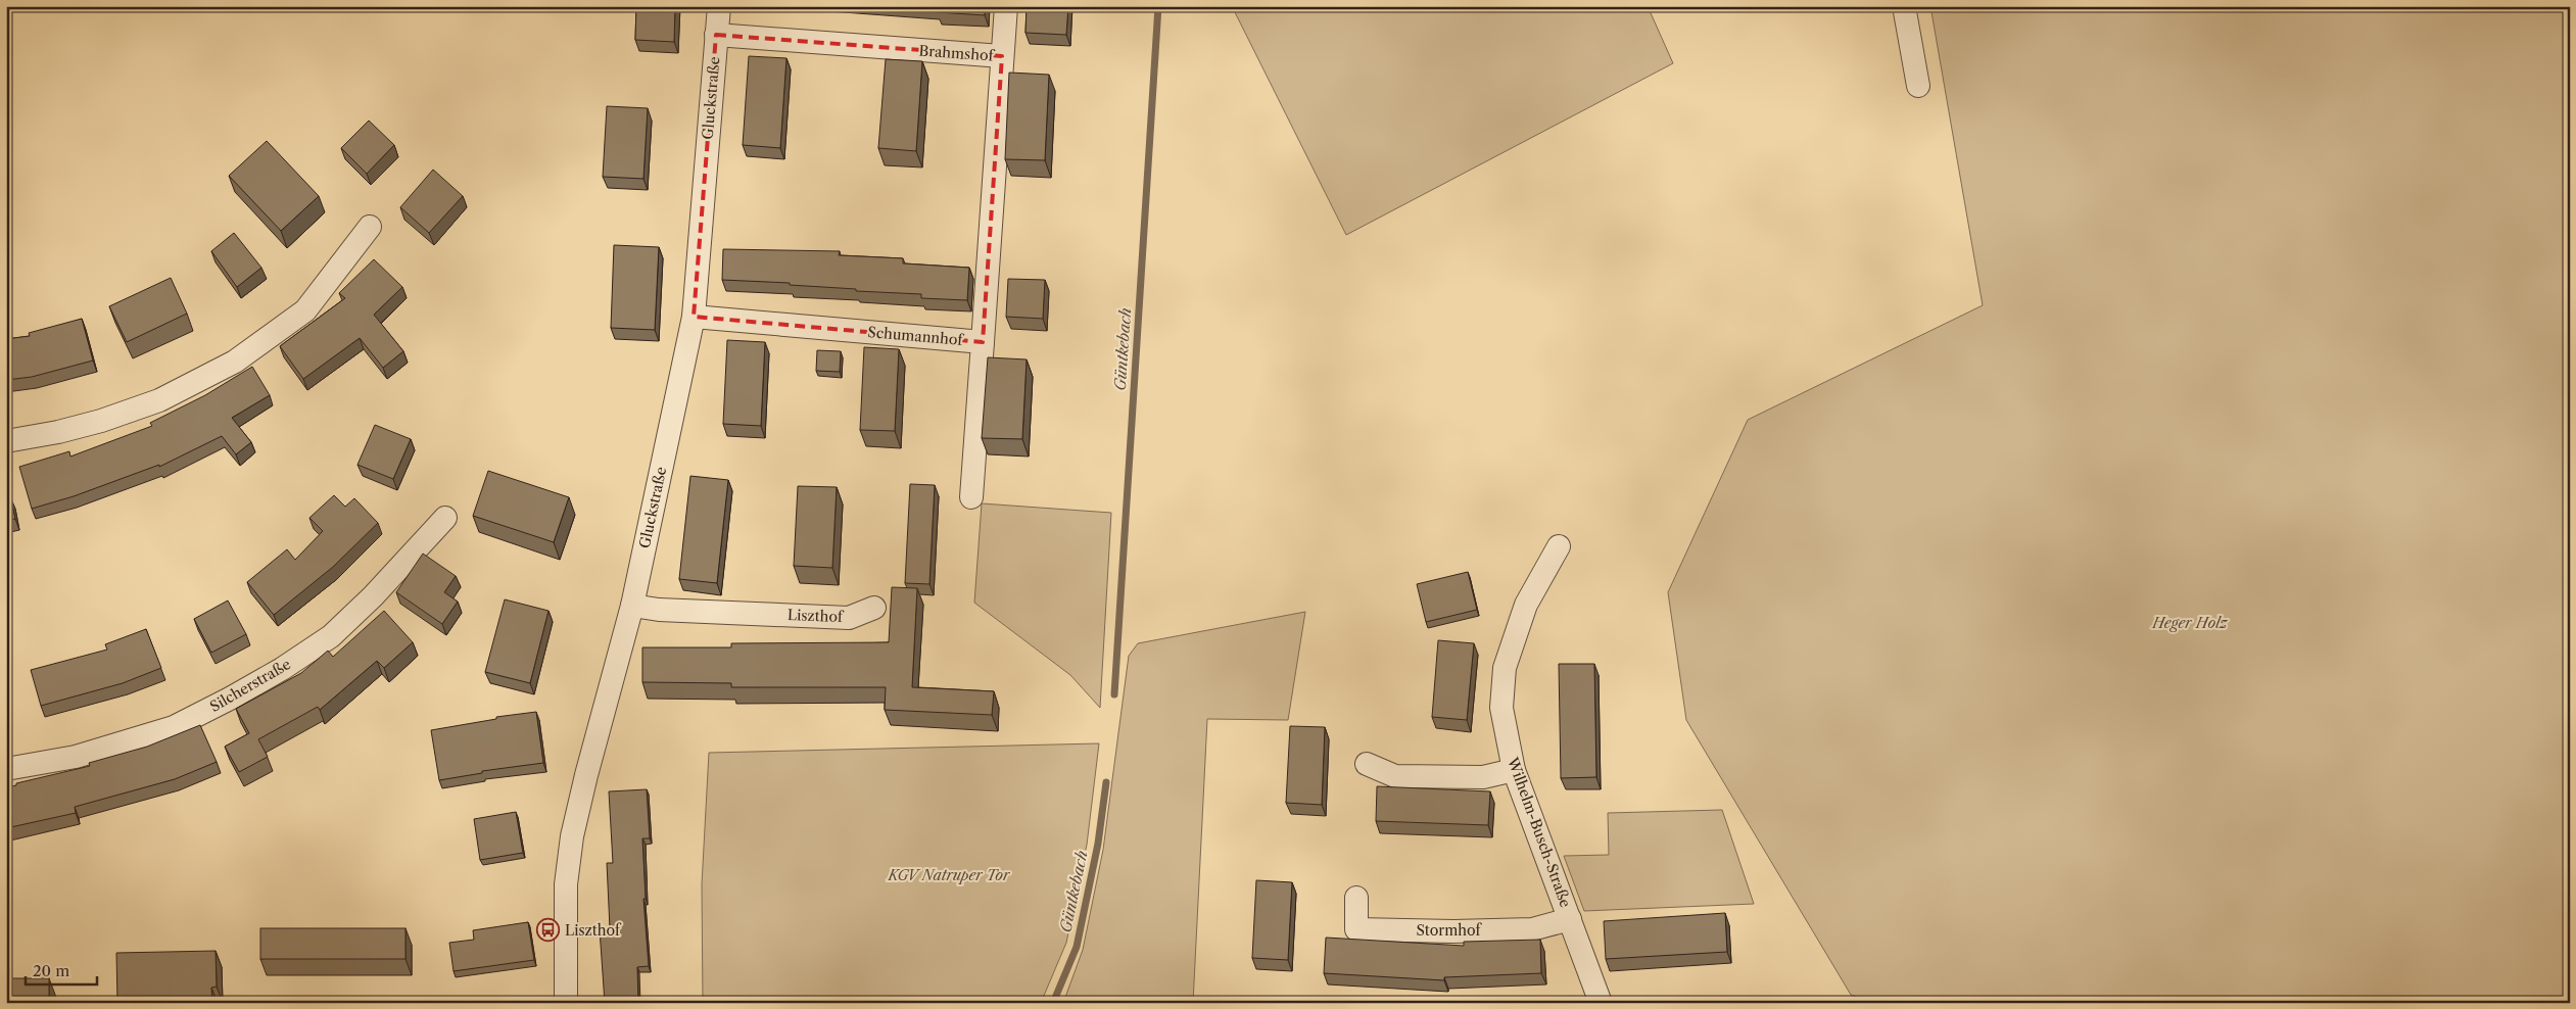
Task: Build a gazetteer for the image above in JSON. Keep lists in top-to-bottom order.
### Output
{
  "streets": {
    "street": [
      "Brahmshof",
      "Gluckstraße",
      "Schumannhof",
      "Liszthof",
      "Silcherstraße",
      "Wilhelm-Busch-Straße",
      "Stormhof"
    ]
  },
  "crossings": [
    ["Brahmshof", "Gluckstraße"],
    ["Brahmshof", "Schumannhof"],
    ["Gluckstraße", "Schumannhof"],
    ["Gluckstraße", "Liszthof"],
    ["Wilhelm-Busch-Straße", "Stormhof"]
  ],
  "water": ["Güntkebach"],
  "parks": ["Heger Holz", "KGV Natruper Tor"],
  "places": {
    "bus stop": ["Liszthof"]
  },
  "scale_bar": "20 m"
}
